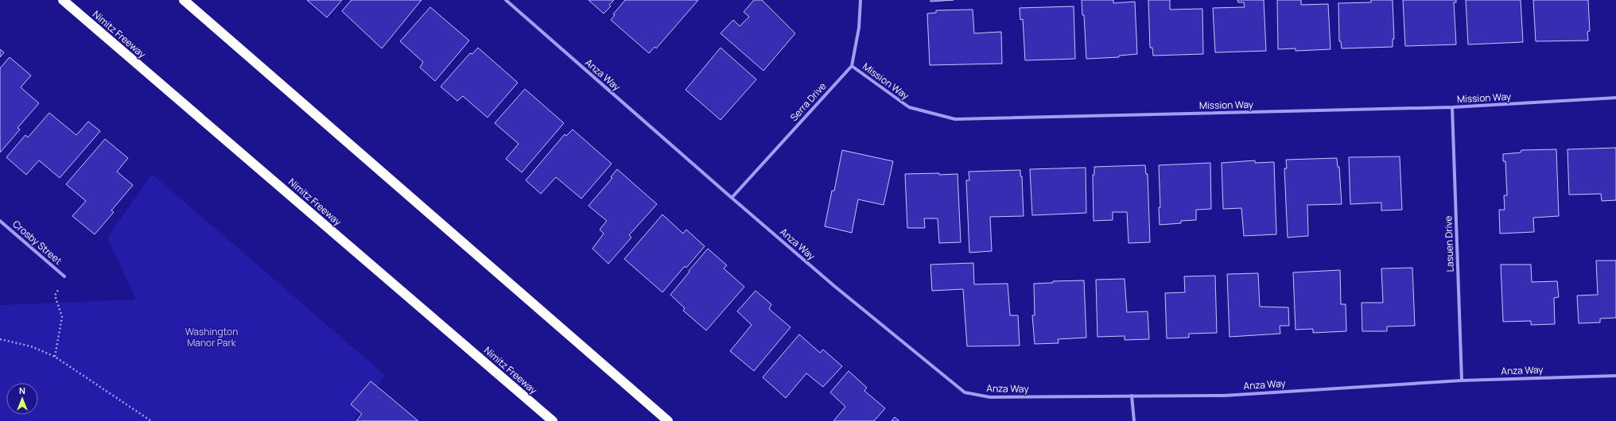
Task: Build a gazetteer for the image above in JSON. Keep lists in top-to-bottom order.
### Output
{
  "streets": {
    "highway": ["Nimitz Freeway"],
    "street": [
      "Anza Way",
      "Mission Way",
      "Serra Drive",
      "Crosby Street",
      "Lasuen Drive"
    ]
  },
  "crossings": [
    ["Anza Way", "Serra Drive"],
    ["Anza Way", "Lasuen Drive"],
    ["Mission Way", "Serra Drive"],
    ["Mission Way", "Lasuen Drive"]
  ],
  "parks": ["Washington Manor Park"],
  "north": "top"
}
